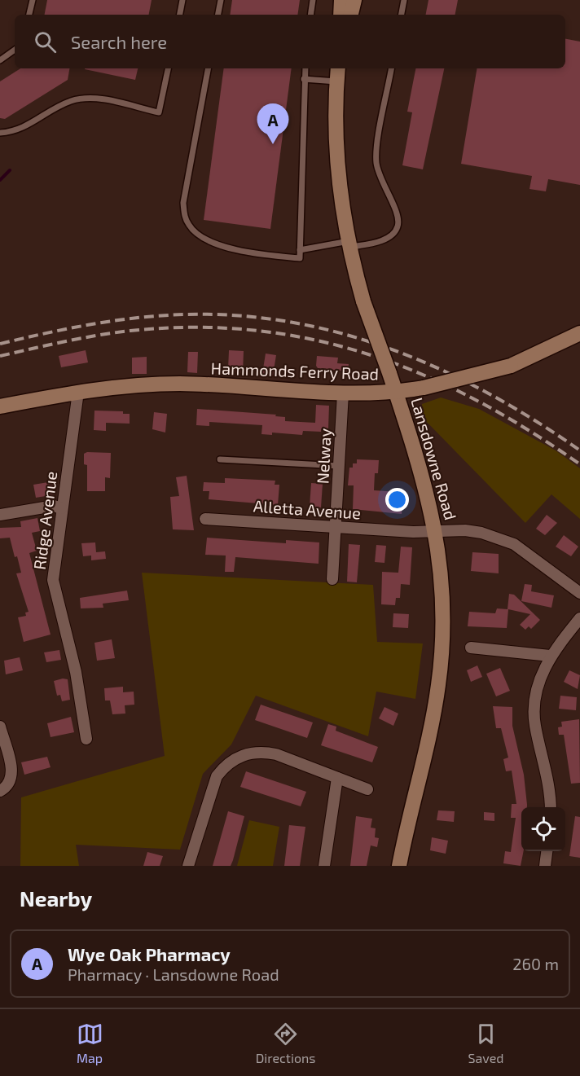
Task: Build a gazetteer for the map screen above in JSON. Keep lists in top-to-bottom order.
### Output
{
  "streets": {
    "street": [
      "Hammonds Ferry Road",
      "Nelway",
      "Lansdowne Road",
      "Alletta Avenue",
      "Ridge Avenue"
    ]
  },
  "crossings": [
    ["Hammonds Ferry Road", "Nelway"],
    ["Hammonds Ferry Road", "Lansdowne Road"],
    ["Hammonds Ferry Road", "Ridge Avenue"],
    ["Nelway", "Alletta Avenue"],
    ["Lansdowne Road", "Alletta Avenue"]
  ],
  "page": {
    "search": "Search here",
    "pins": "A",
    "heading": "Nearby",
    "list": [
      {
        "mark": "A",
        "name": "Wye Oak Pharmacy",
        "note": "Pharmacy · Lansdowne Road",
        "value": "260 m"
      }
    ],
    "nav": ["Map", "Directions", "Saved"]
  }
}
